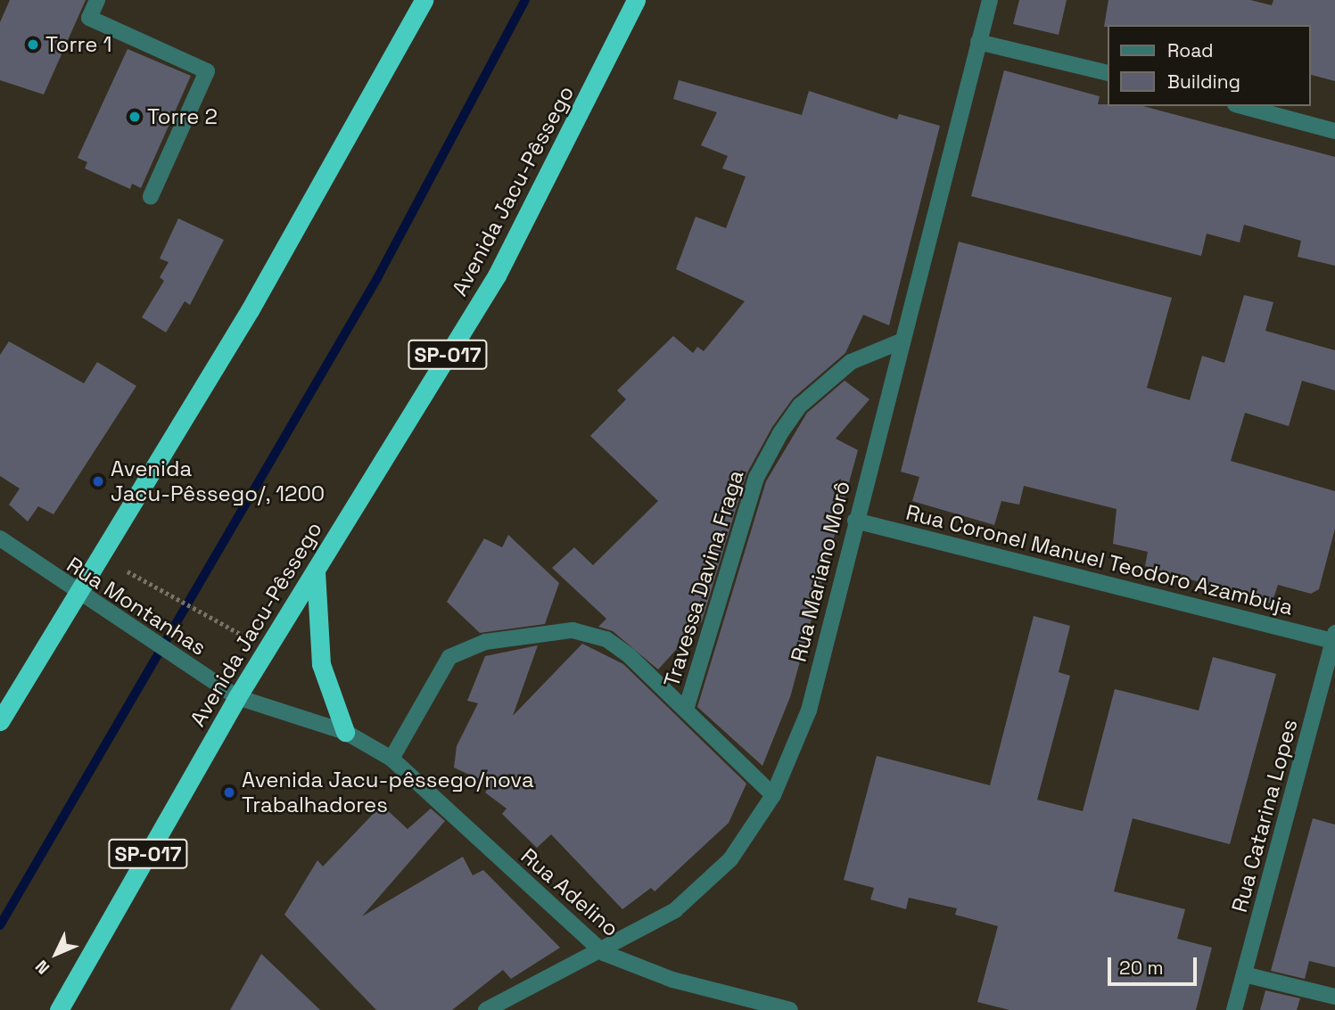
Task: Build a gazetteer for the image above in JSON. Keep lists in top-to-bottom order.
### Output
{
  "streets": {
    "highway": ["Avenida Jacu-Pêssego", "SP-017"],
    "street": [
      "Rua Coronel Manuel Teodoro Azambuja",
      "Rua Mariano Morô",
      "Travessa Davina Fraga",
      "Rua Montanhas",
      "Rua Catarina Lopes",
      "Rua Adelino"
    ]
  },
  "crossings": [
    ["Avenida Jacu-Pêssego", "Rua Montanhas"],
    ["Rua Coronel Manuel Teodoro Azambuja", "Rua Mariano Morô"],
    ["Rua Coronel Manuel Teodoro Azambuja", "Rua Catarina Lopes"],
    ["Rua Mariano Morô", "Travessa Davina Fraga"],
    ["Rua Mariano Morô", "Rua Adelino"],
    ["Rua Montanhas", "Rua Adelino"]
  ],
  "places": [
    "Torre 1",
    "Torre 2",
    "Avenida Jacu-Pêssego/, 1200",
    "Avenida Jacu-pêssego/nova Trabalhadores"
  ],
  "legend": ["Road", "Building"],
  "scale_bar": "20 m",
  "north": "bottom left"
}
